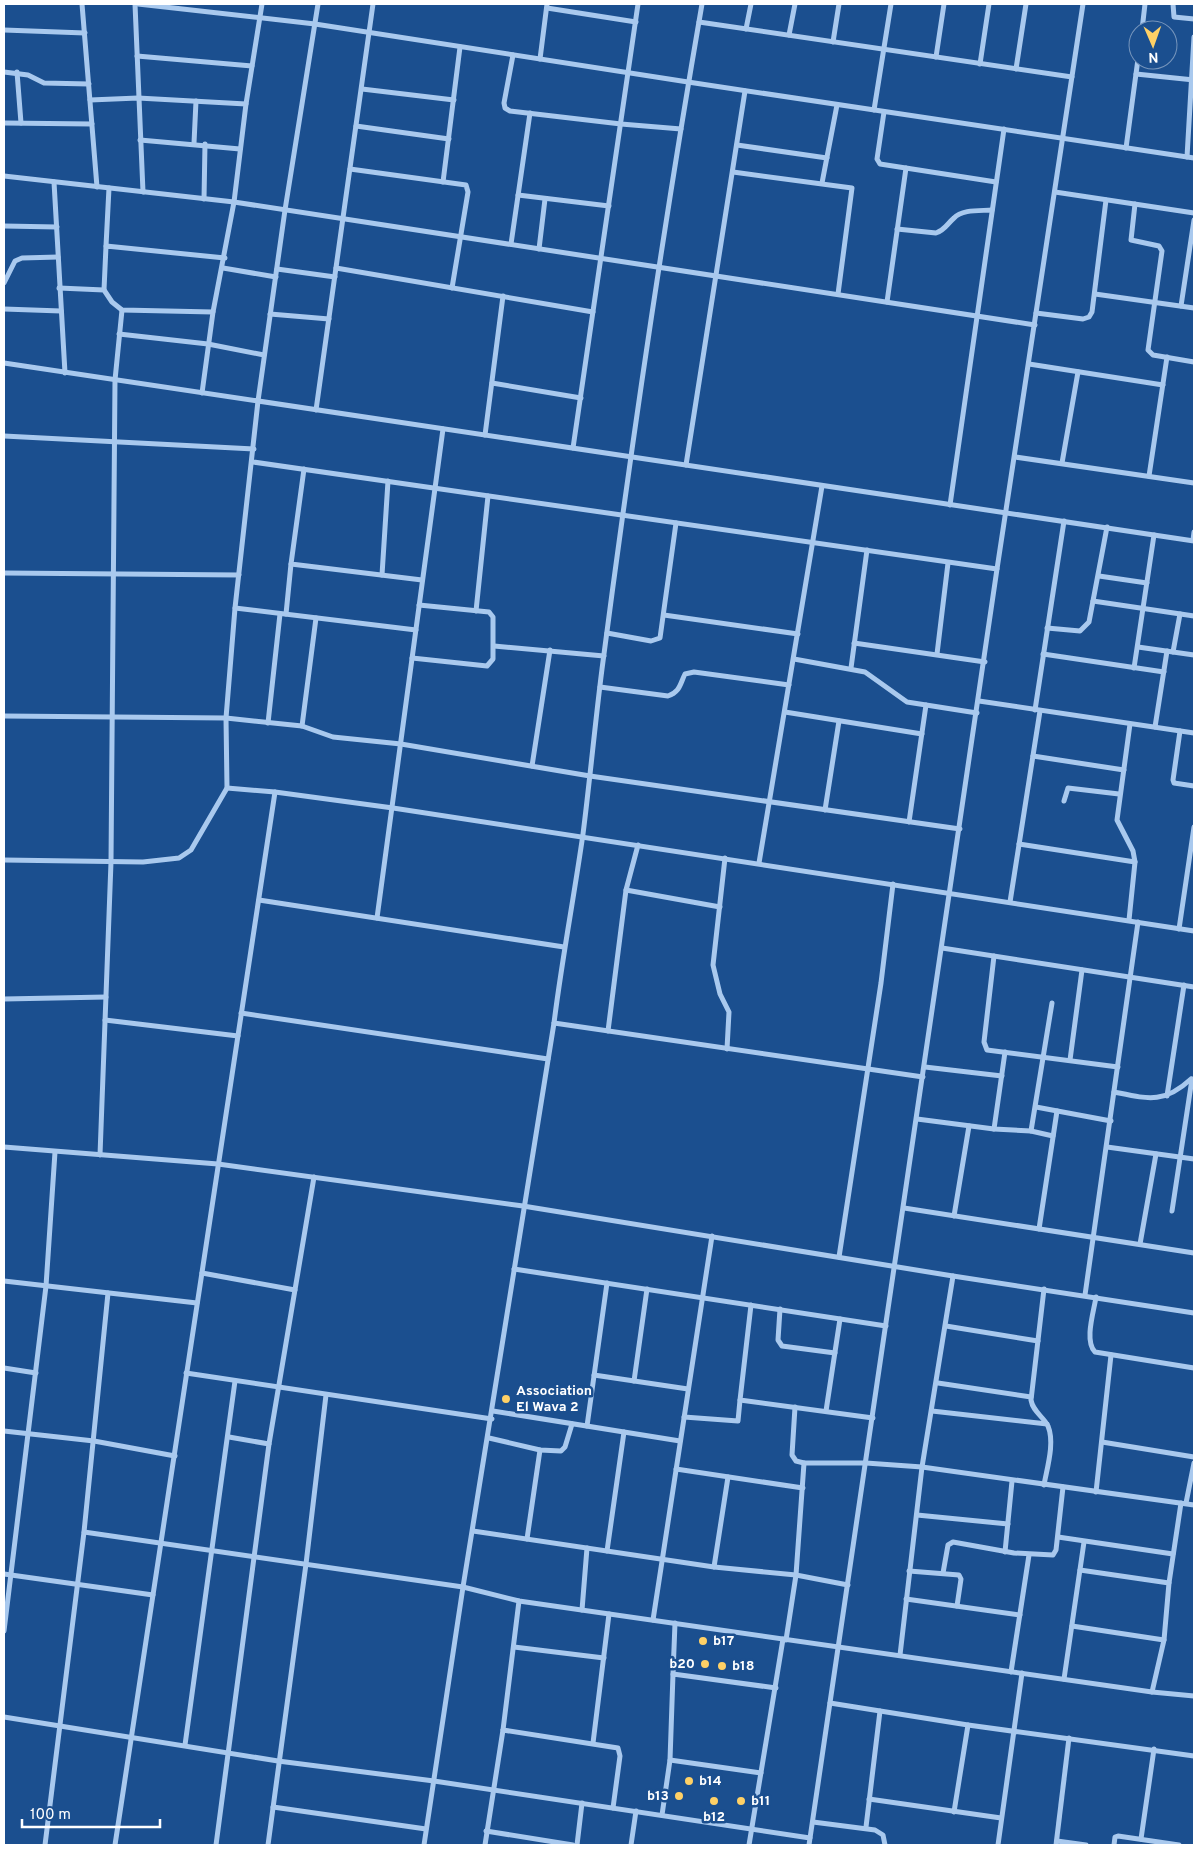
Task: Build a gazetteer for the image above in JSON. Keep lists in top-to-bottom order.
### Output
{
  "places": [
    "Association El Wava 2",
    "b17",
    "b20",
    "b18",
    "b14",
    "b13",
    "b12",
    "b11"
  ],
  "scale_bar": "100 m",
  "north": "bottom"
}
